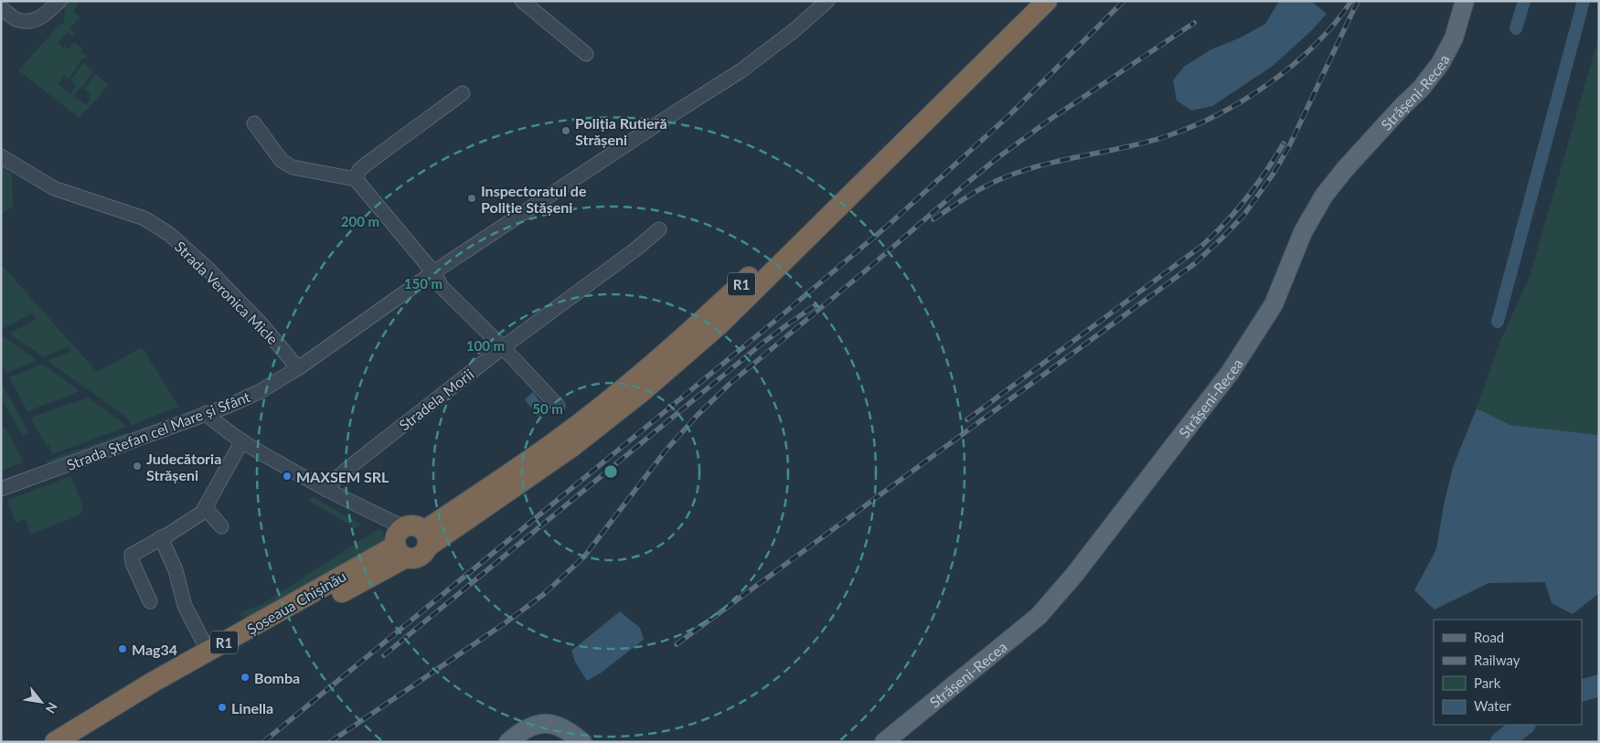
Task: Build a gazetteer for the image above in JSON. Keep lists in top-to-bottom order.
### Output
{
  "streets": {
    "highway": ["R1", "Șoseaua Chișinău"],
    "main road": ["Strășeni-Recea"],
    "street": ["Strada Veronica Micle", "Stradela Morii", "Strada Ștefan cel Mare și Sfânt"]
  },
  "crossings": [
    ["R1", "Șoseaua Chișinău"],
    ["Strada Veronica Micle", "Strada Ștefan cel Mare și Sfânt"]
  ],
  "places": [
    "Poliția Rutieră Strășeni",
    "Inspectoratul de Poliție Stășeni",
    "Judecătoria Strășeni",
    "MAXSEM SRL",
    "Mag34",
    "Bomba",
    "Linella"
  ],
  "legend": [
    "Road",
    "Railway",
    "Park",
    "Water"
  ],
  "north": "bottom right",
  "rings": [
    "200 m",
    "150 m",
    "100 m",
    "50 m"
  ]
}
